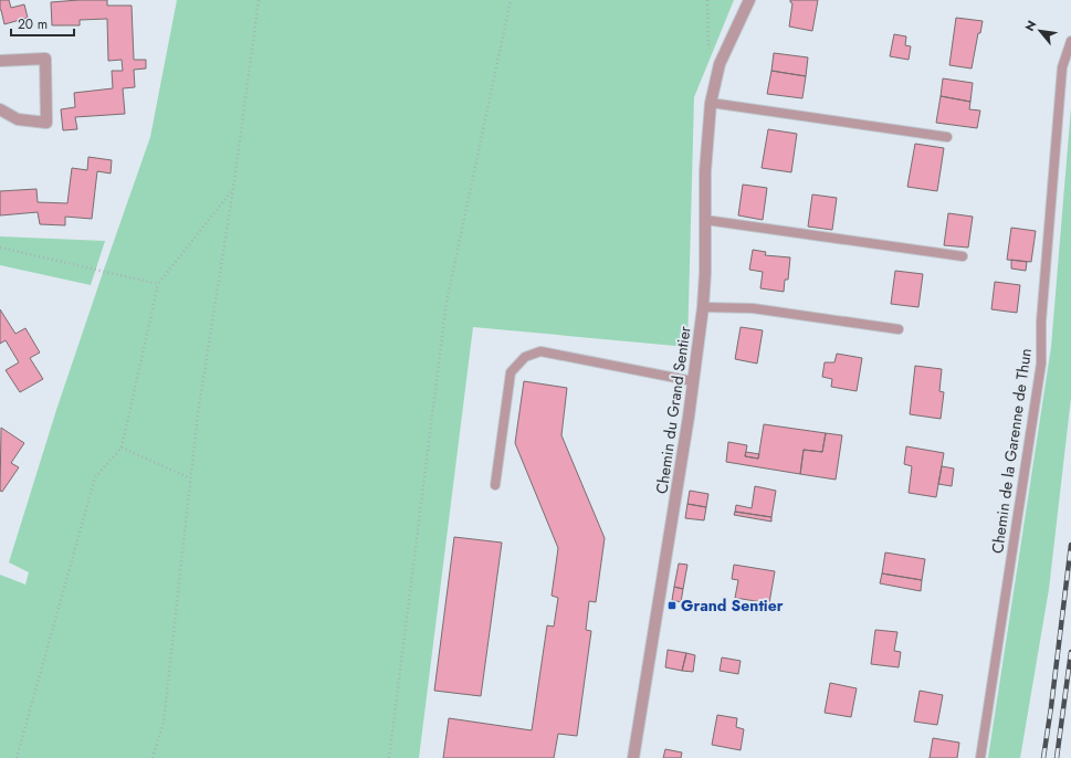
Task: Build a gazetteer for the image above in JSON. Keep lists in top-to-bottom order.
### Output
{
  "streets": {
    "street": ["Chemin du Grand Sentier"],
    "lane": ["Chemin de la Garenne de Thun"]
  },
  "places": {
    "transit": ["Grand Sentier"]
  },
  "scale_bar": "20 m",
  "north": "top left"
}
